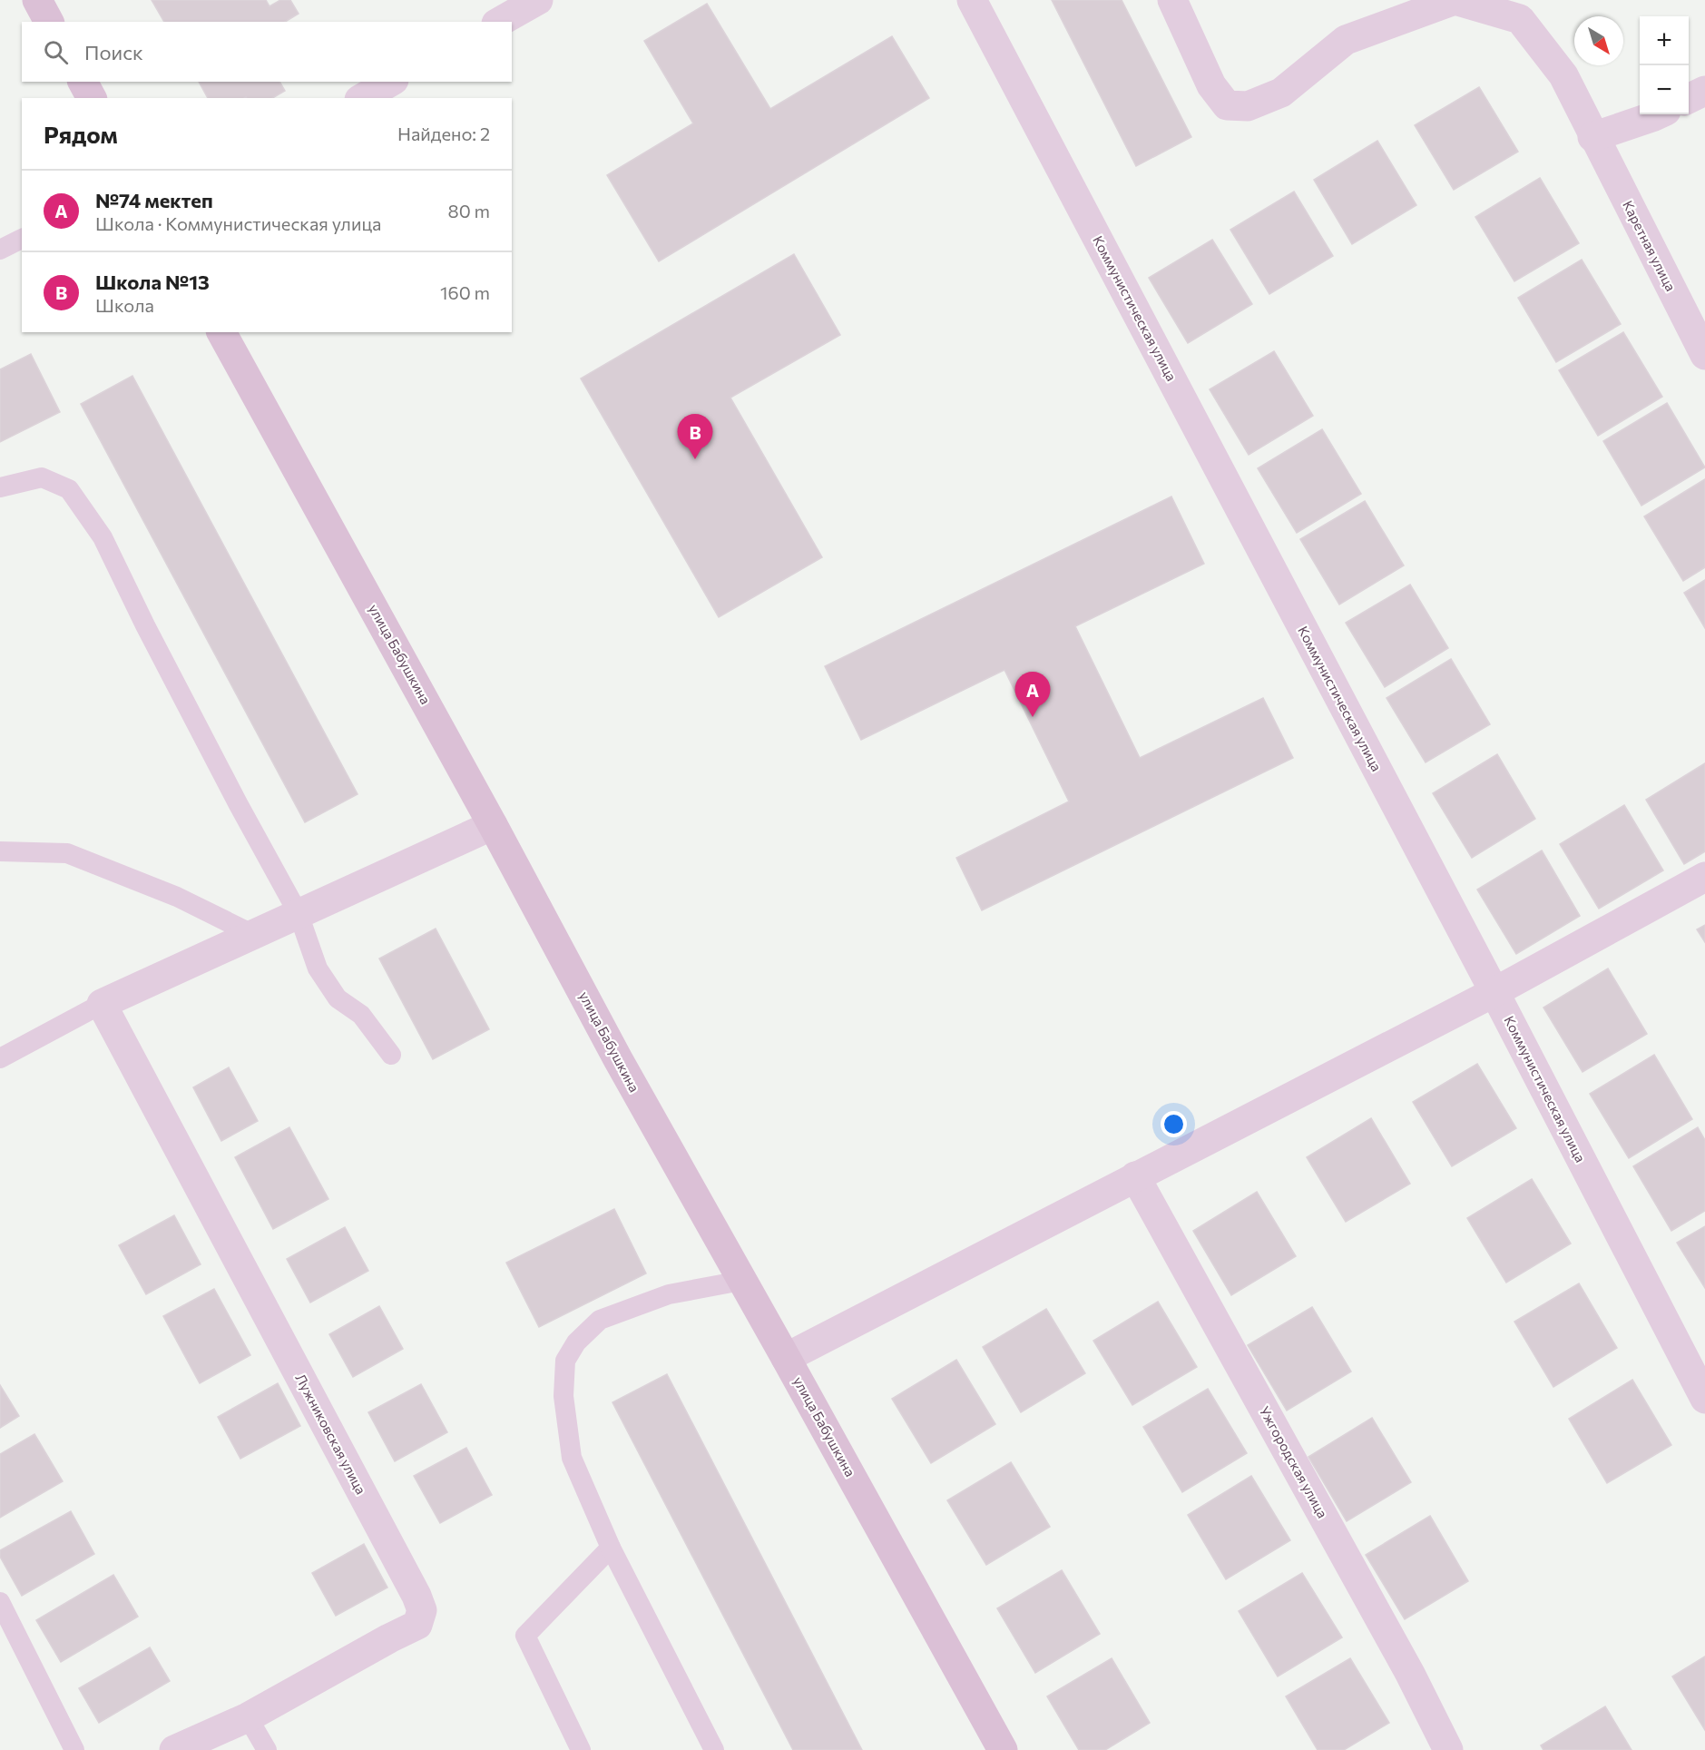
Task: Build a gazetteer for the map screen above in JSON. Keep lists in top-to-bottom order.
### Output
{
  "streets": {
    "street": [
      "Каретная улица",
      "Коммунистическая улица",
      "улица Бабушкина",
      "Лужниковская улица",
      "Ужгородская улица"
    ]
  },
  "north": "bottom right",
  "page": {
    "map_buttons": ["+", "−"],
    "search": "Поиск",
    "heading": ["Рядом", "Найдено: 2"],
    "list": [
      {
        "mark": "A",
        "name": "№74 мектеп",
        "note": "Школа · Коммунистическая улица",
        "value": "80 m"
      },
      {
        "mark": "B",
        "name": "Школа №13",
        "note": "Школа",
        "value": "160 m"
      }
    ],
    "pins": ["B", "A"]
  }
}
